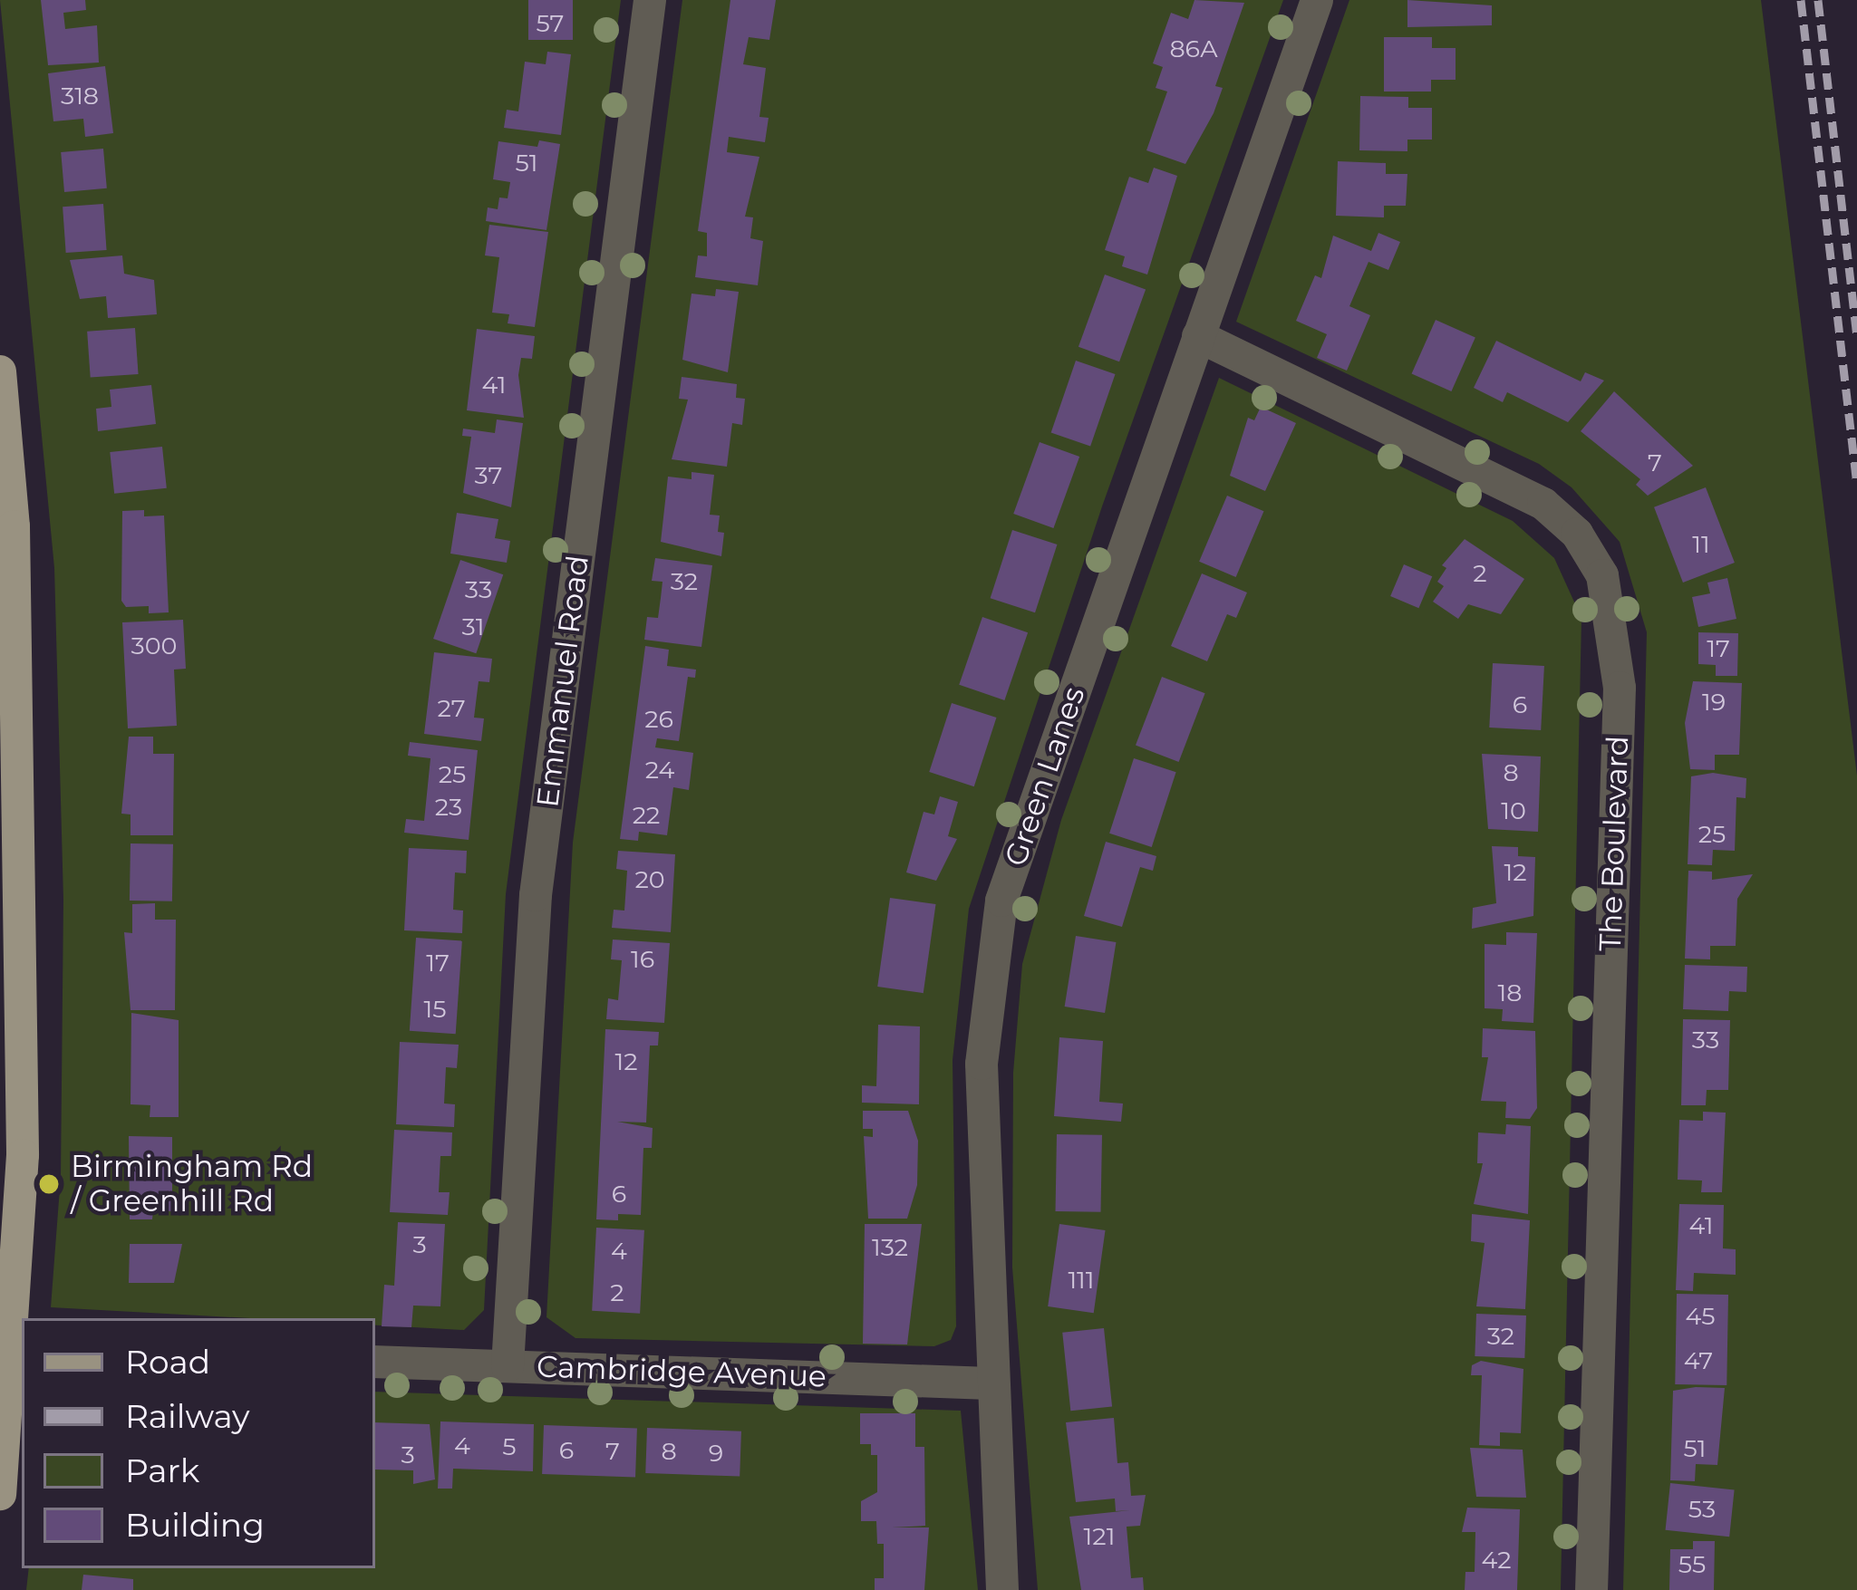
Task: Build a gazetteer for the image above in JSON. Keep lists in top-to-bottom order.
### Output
{
  "streets": {
    "street": [
      "Emmanuel Road",
      "Green Lanes",
      "The Boulevard",
      "Cambridge Avenue"
    ]
  },
  "crossings": [
    ["Emmanuel Road", "Cambridge Avenue"],
    ["Green Lanes", "The Boulevard"],
    ["Green Lanes", "Cambridge Avenue"]
  ],
  "places": ["Birmingham Rd / Greenhill Rd"],
  "house_numbers": [
    "57",
    "86A",
    "318",
    "51",
    "41",
    "7",
    "37",
    "11",
    "2",
    "32",
    "33",
    "31",
    "300",
    "17",
    "19",
    "6",
    "27",
    "26",
    "24",
    "8",
    "25",
    "23",
    "10",
    "22",
    "25",
    "12",
    "20",
    "16",
    "17",
    "18",
    "15",
    "33",
    "12",
    "6",
    "41",
    "3",
    "132",
    "4",
    "111",
    "2",
    "45",
    "32",
    "47",
    "4",
    "5",
    "51",
    "6",
    "7",
    "8",
    "9",
    "3",
    "53",
    "121",
    "42",
    "55"
  ],
  "legend": [
    "Road",
    "Railway",
    "Park",
    "Building"
  ]
}
